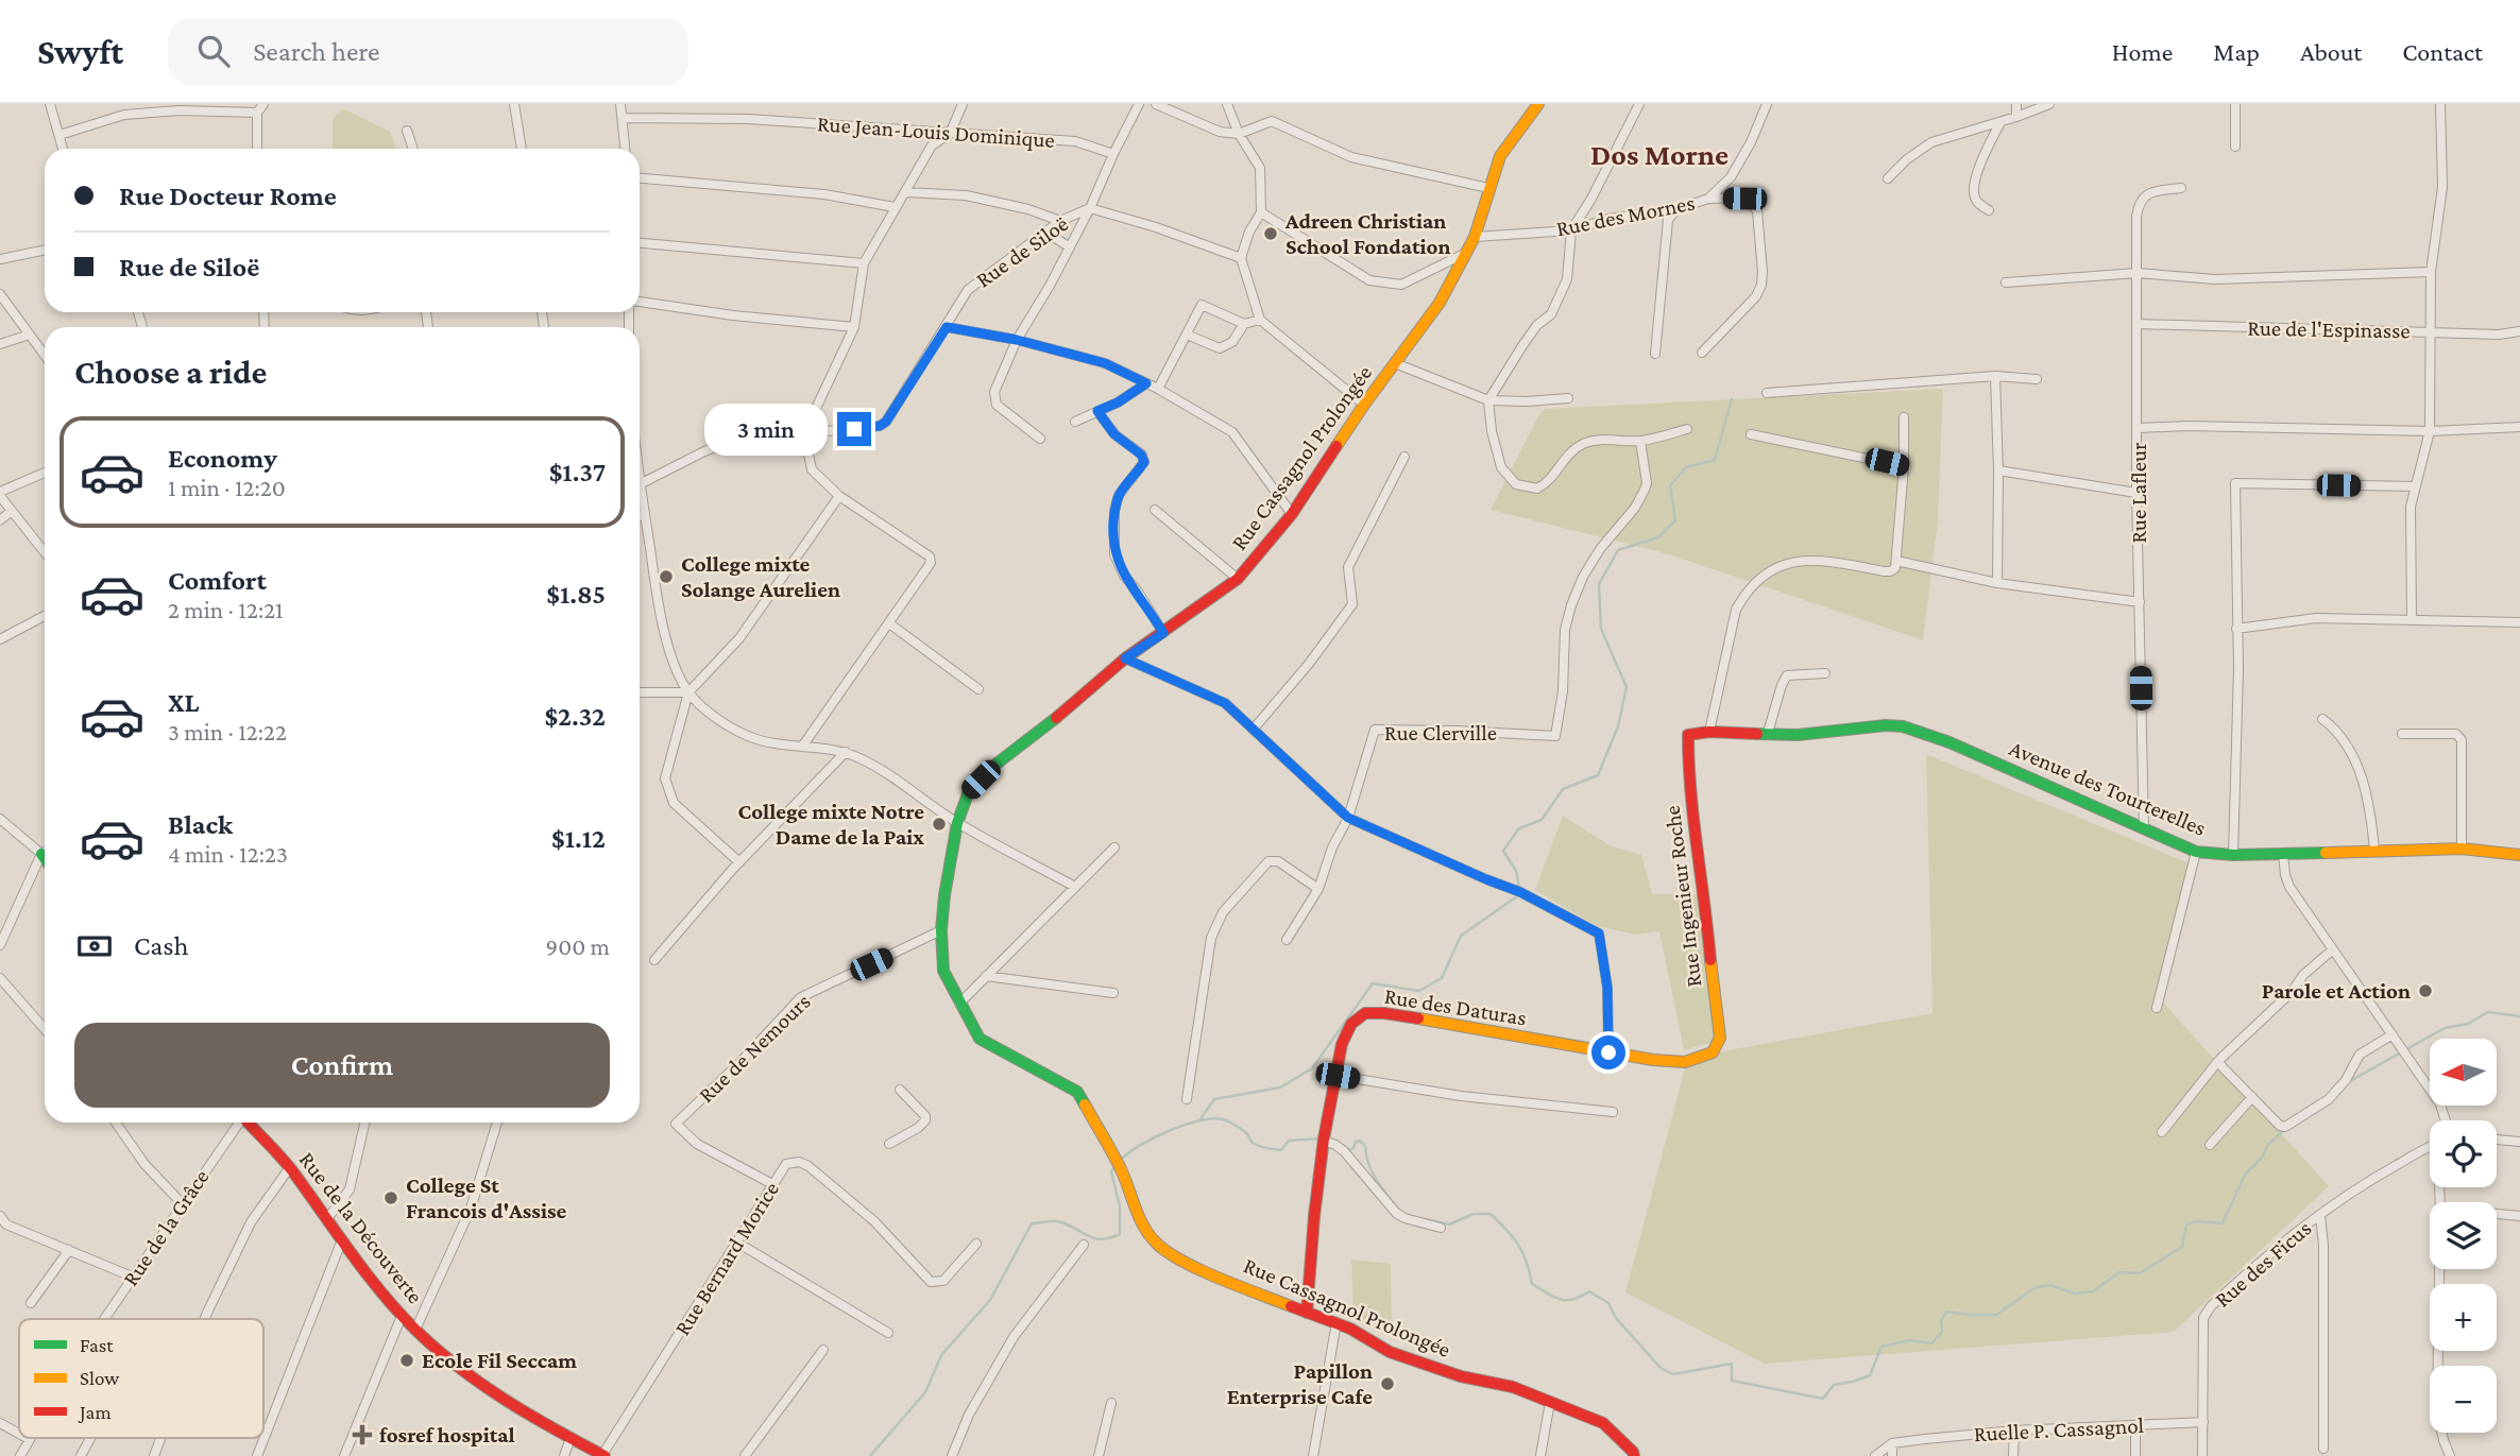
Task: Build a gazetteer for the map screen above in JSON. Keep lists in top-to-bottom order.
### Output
{
  "streets": {
    "street": [
      "Rue Jean-Louis Dominique",
      "Rue des Mornes",
      "Rue de Siloë",
      "Rue de l'Espinasse",
      "Rue Cassagnol Prolongée",
      "Rue Lafleur",
      "Rue Clerville",
      "Avenue des Tourterelles",
      "Rue Ingenieur Roche",
      "Rue des Daturas",
      "Rue de Nemours",
      "Rue de la Grâce",
      "Rue de la Découverte",
      "Rue Bernard Morice",
      "Rue des Ficus",
      "Ruelle P. Cassagnol"
    ]
  },
  "crossings": [
    ["Rue des Mornes", "Rue Cassagnol Prolongée"],
    ["Rue de l'Espinasse", "Rue Lafleur"],
    ["Rue Cassagnol Prolongée", "Rue des Daturas"],
    ["Rue Cassagnol Prolongée", "Rue de Nemours"],
    ["Rue Lafleur", "Avenue des Tourterelles"],
    ["Avenue des Tourterelles", "Rue Ingenieur Roche"],
    ["Rue Ingenieur Roche", "Rue des Daturas"],
    ["Rue de Nemours", "Rue Bernard Morice"],
    ["Rue de la Découverte", "Rue Bernard Morice"],
    ["Rue des Ficus", "Ruelle P. Cassagnol"]
  ],
  "districts": ["Dos Morne"],
  "places": {
    "other": [
      "Adreen Christian School Fondation",
      "College mixte Solange Aurelien",
      "College mixte Notre Dame de la Paix",
      "Parole et Action",
      "College St Francois d'Assise",
      "Ecole Fil Seccam",
      "Papillon Enterprise Cafe"
    ],
    "health": ["fosref hospital"]
  },
  "legend": ["Fast", "Slow", "Jam"],
  "north": "left",
  "page": {
    "header": "Swyft",
    "search": "Search here",
    "nav": [
      "Home",
      "Map",
      "About",
      "Contact"
    ],
    "banner": ["Rue Docteur Rome", "Rue de Siloë"],
    "heading": "Choose a ride",
    "bubble": "3 min",
    "list": [
      {
        "name": "Economy",
        "note": "1 min · 12:20",
        "value": "$1.37"
      },
      {
        "name": "Comfort",
        "note": "2 min · 12:21",
        "value": "$1.85"
      },
      {
        "name": "XL",
        "note": "3 min · 12:22",
        "value": "$2.32"
      },
      {
        "name": "Black",
        "note": "4 min · 12:23",
        "value": "$1.12"
      }
    ],
    "pay": ["Cash", "900 m"],
    "buttons": "Confirm",
    "map_buttons": ["+", "−"]
  }
}
